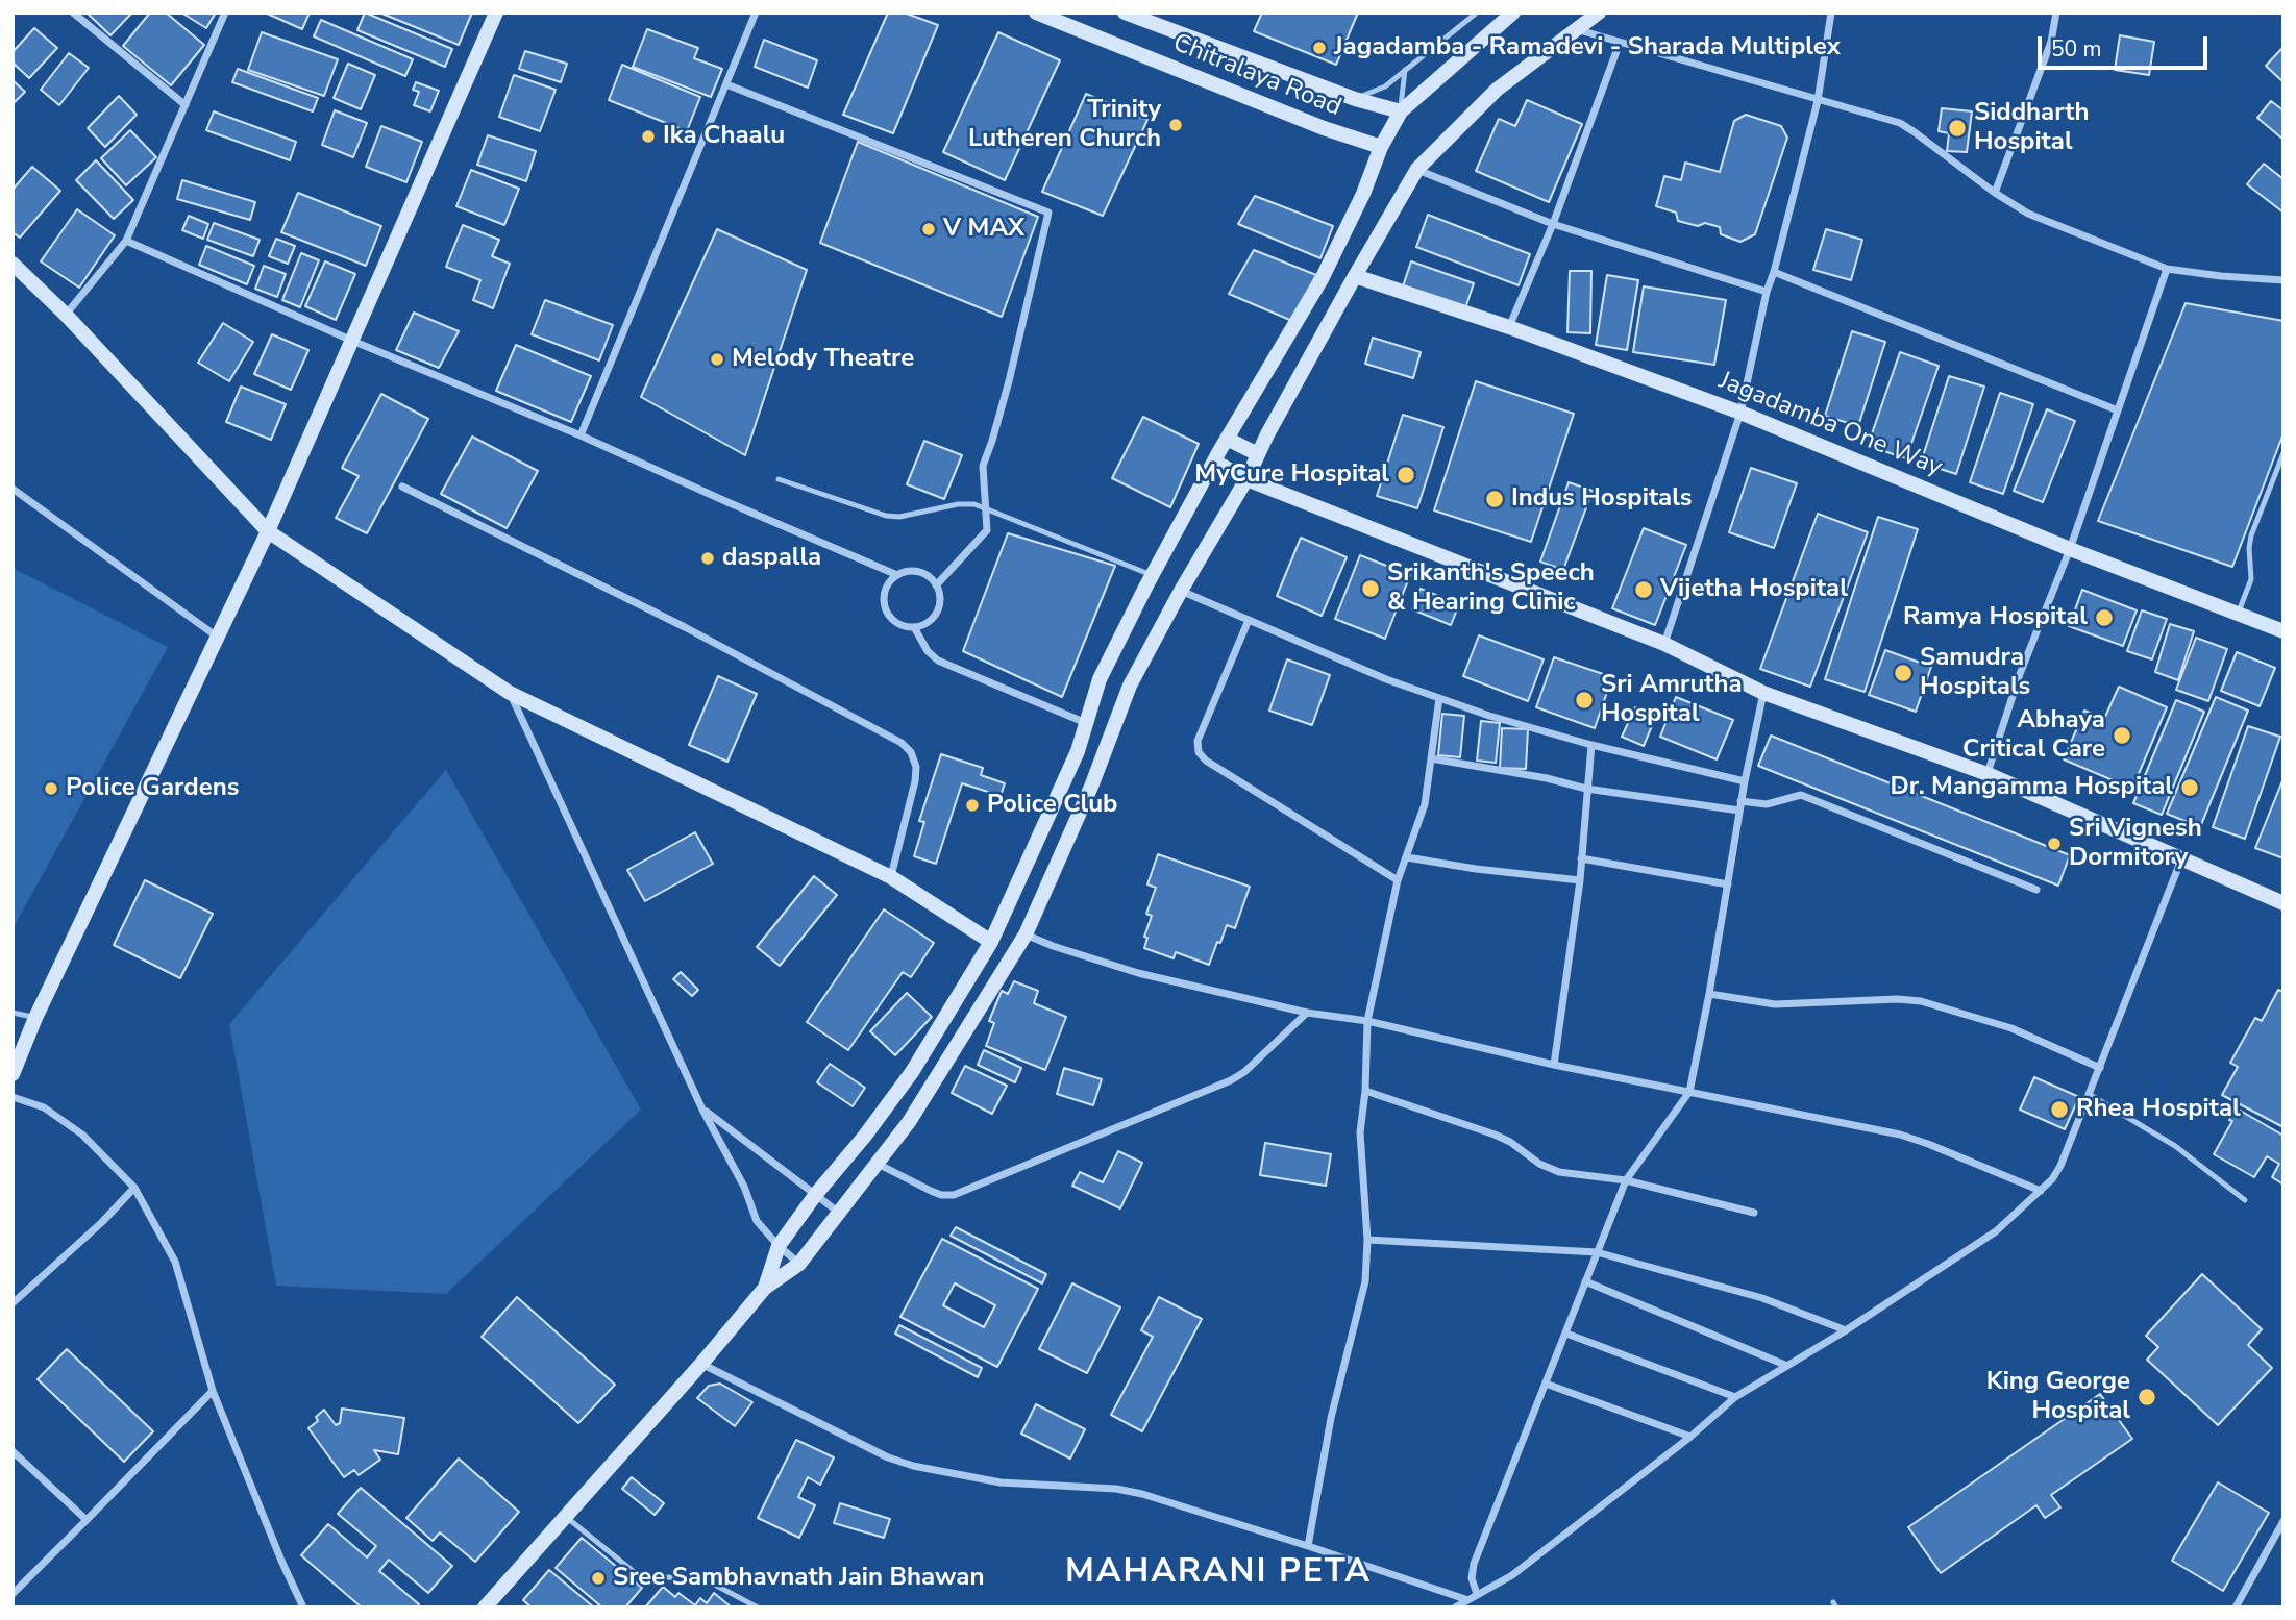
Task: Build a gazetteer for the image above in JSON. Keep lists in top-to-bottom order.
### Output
{
  "streets": {
    "main road": ["Chitralaya Road", "Jagadamba One Way"]
  },
  "districts": ["MAHARANI PETA"],
  "places": [
    "Jagadamba - Ramadevi - Sharada Multiplex",
    "Trinity Lutheren Church",
    "Siddharth Hospital",
    "Ika Chaalu",
    "V MAX",
    "Melody Theatre",
    "MyCure Hospital",
    "Indus Hospitals",
    "daspalla",
    "Srikanth's Speech & Hearing Clinic",
    "Vijetha Hospital",
    "Ramya Hospital",
    "Samudra Hospitals",
    "Sri Amrutha Hospital",
    "Abhaya Critical Care",
    "Dr. Mangamma Hospital",
    "Police Gardens",
    "Police Club",
    "Sri Vignesh Dormitory",
    "Rhea Hospital",
    "King George Hospital",
    "Sree Sambhavnath Jain Bhawan"
  ],
  "scale_bar": "50 m"
}
